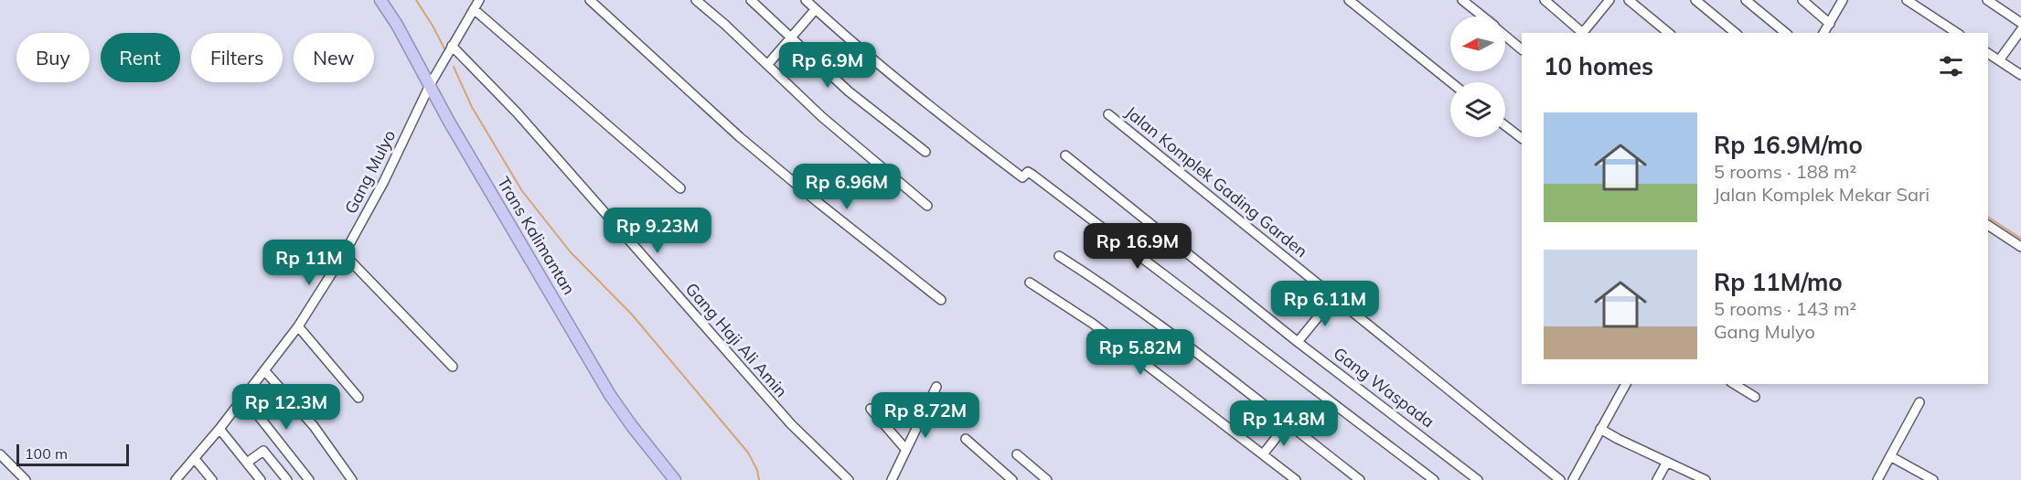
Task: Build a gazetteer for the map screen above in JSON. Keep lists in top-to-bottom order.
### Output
{
  "streets": {
    "highway": ["Trans Kalimantan"],
    "street": [
      "Gang Mulyo",
      "Jalan Komplek Gading Garden",
      "Gang Haji Ali Amin",
      "Gang Waspada"
    ]
  },
  "crossings": [
    ["Gang Mulyo", "Trans Kalimantan"],
    ["Gang Mulyo", "Gang Haji Ali Amin"]
  ],
  "scale_bar": "100 m",
  "north": "left",
  "page": {
    "chip": [
      "Buy",
      "Rent",
      "Filters",
      "New"
    ],
    "heading": "10 homes",
    "price": [
      "Rp 6.9M",
      "Rp 6.96M",
      "Rp 9.23M",
      "Rp 16.9M",
      "Rp 11M",
      "Rp 6.11M",
      "Rp 5.82M",
      "Rp 12.3M",
      "Rp 8.72M",
      "Rp 14.8M"
    ],
    "list": [
      {
        "name": "Rp 16.9M/mo",
        "note": "5 rooms · 188 m² · Jalan Komplek Mekar Sari"
      },
      {
        "name": "Rp 11M/mo",
        "note": "5 rooms · 143 m² · Gang Mulyo"
      }
    ],
    "scale": "100 m"
  }
}
